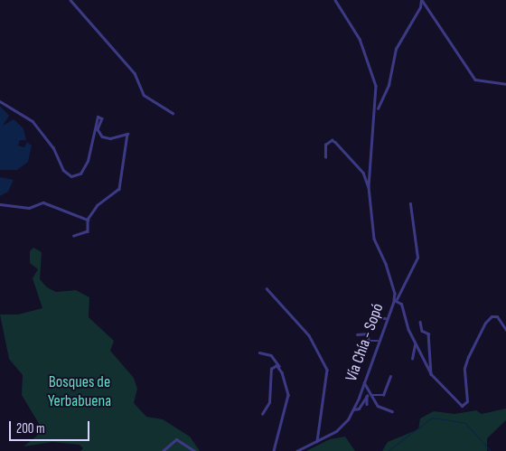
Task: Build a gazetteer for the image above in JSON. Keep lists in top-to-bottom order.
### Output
{
  "streets": {
    "street": ["Vía Chía - Sopó"]
  },
  "parks": ["Bosques de Yerbabuena"],
  "scale_bar": "200 m"
}
